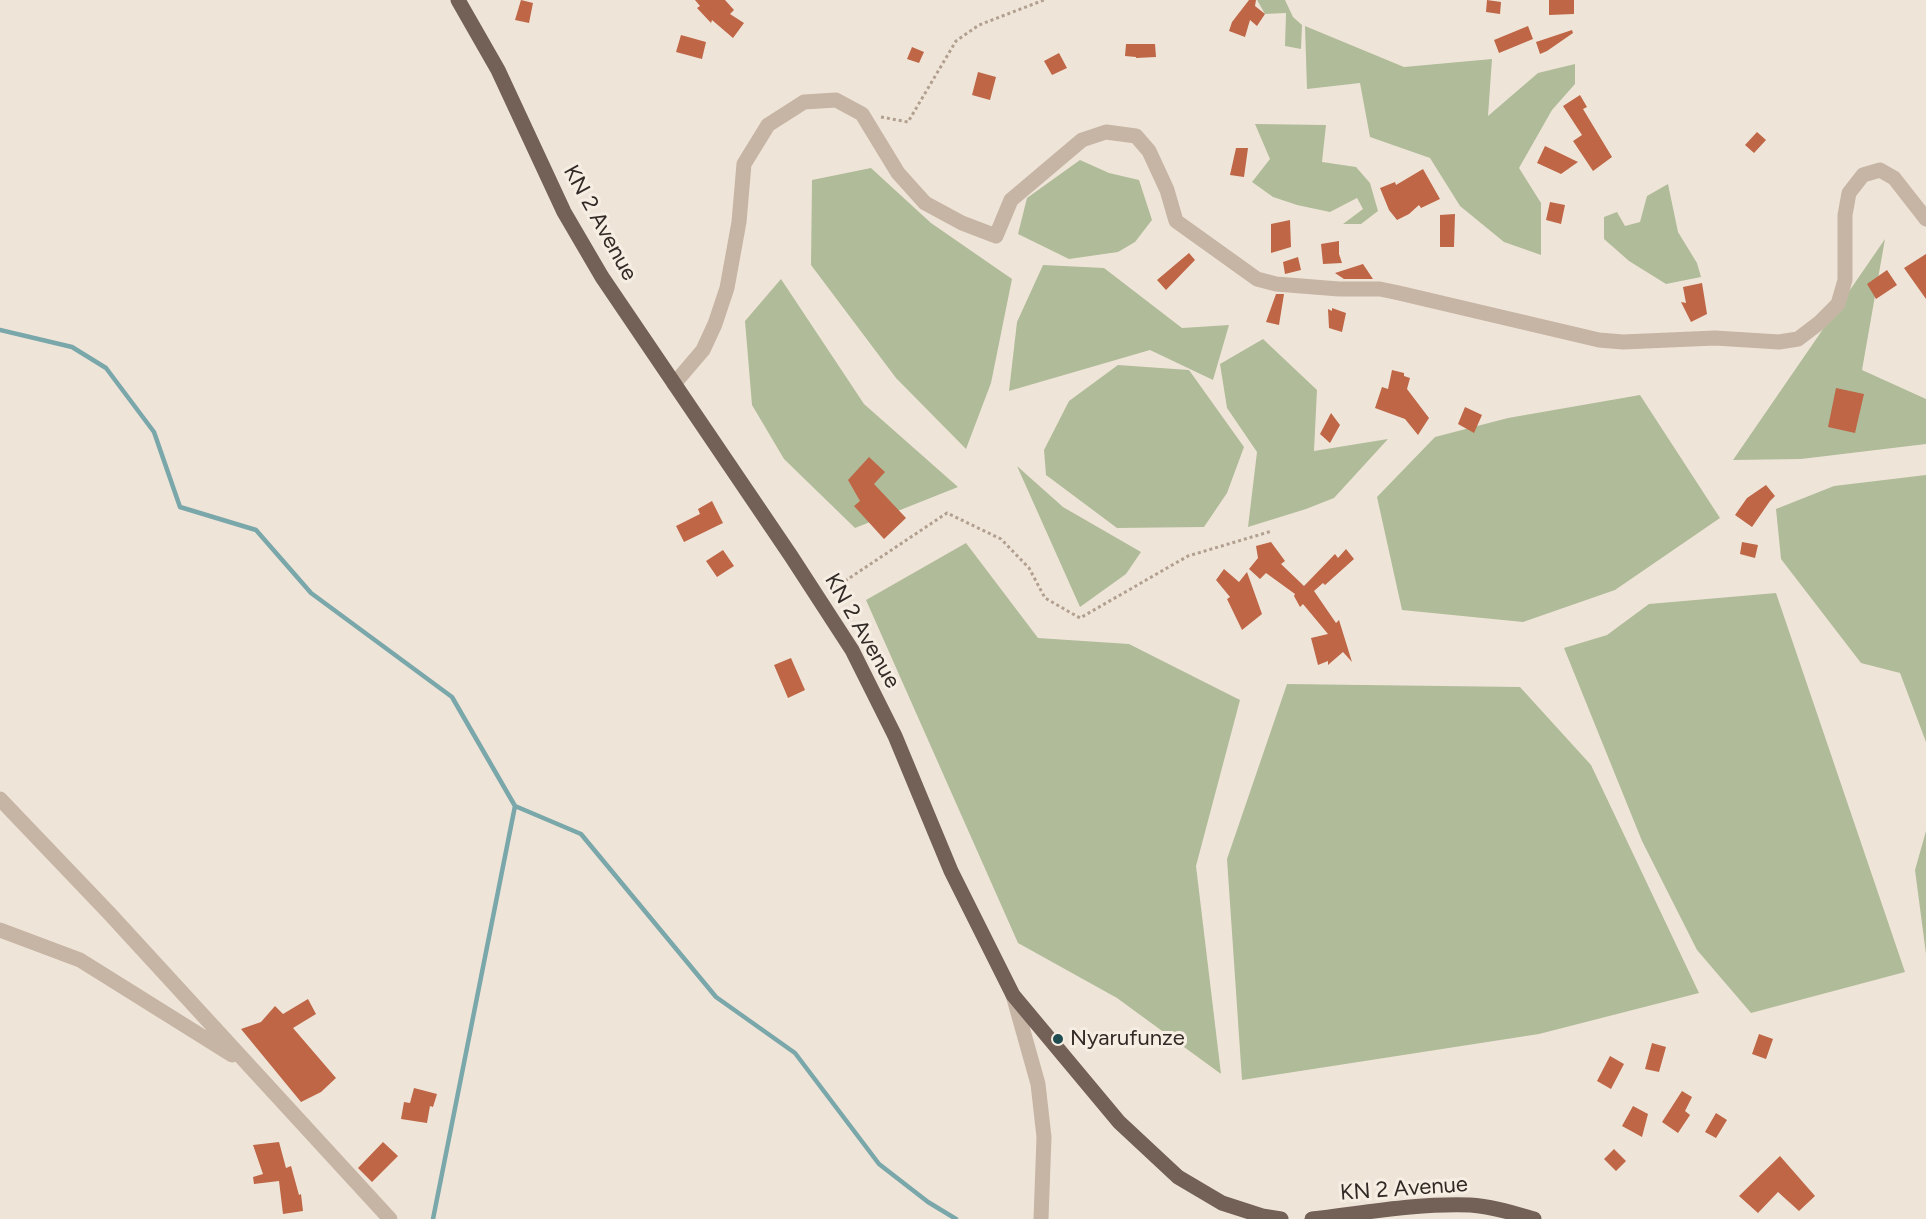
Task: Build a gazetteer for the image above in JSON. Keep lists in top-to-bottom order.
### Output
{
  "streets": {
    "main road": ["KN 2 Avenue"]
  },
  "places": ["Nyarufunze"]
}
